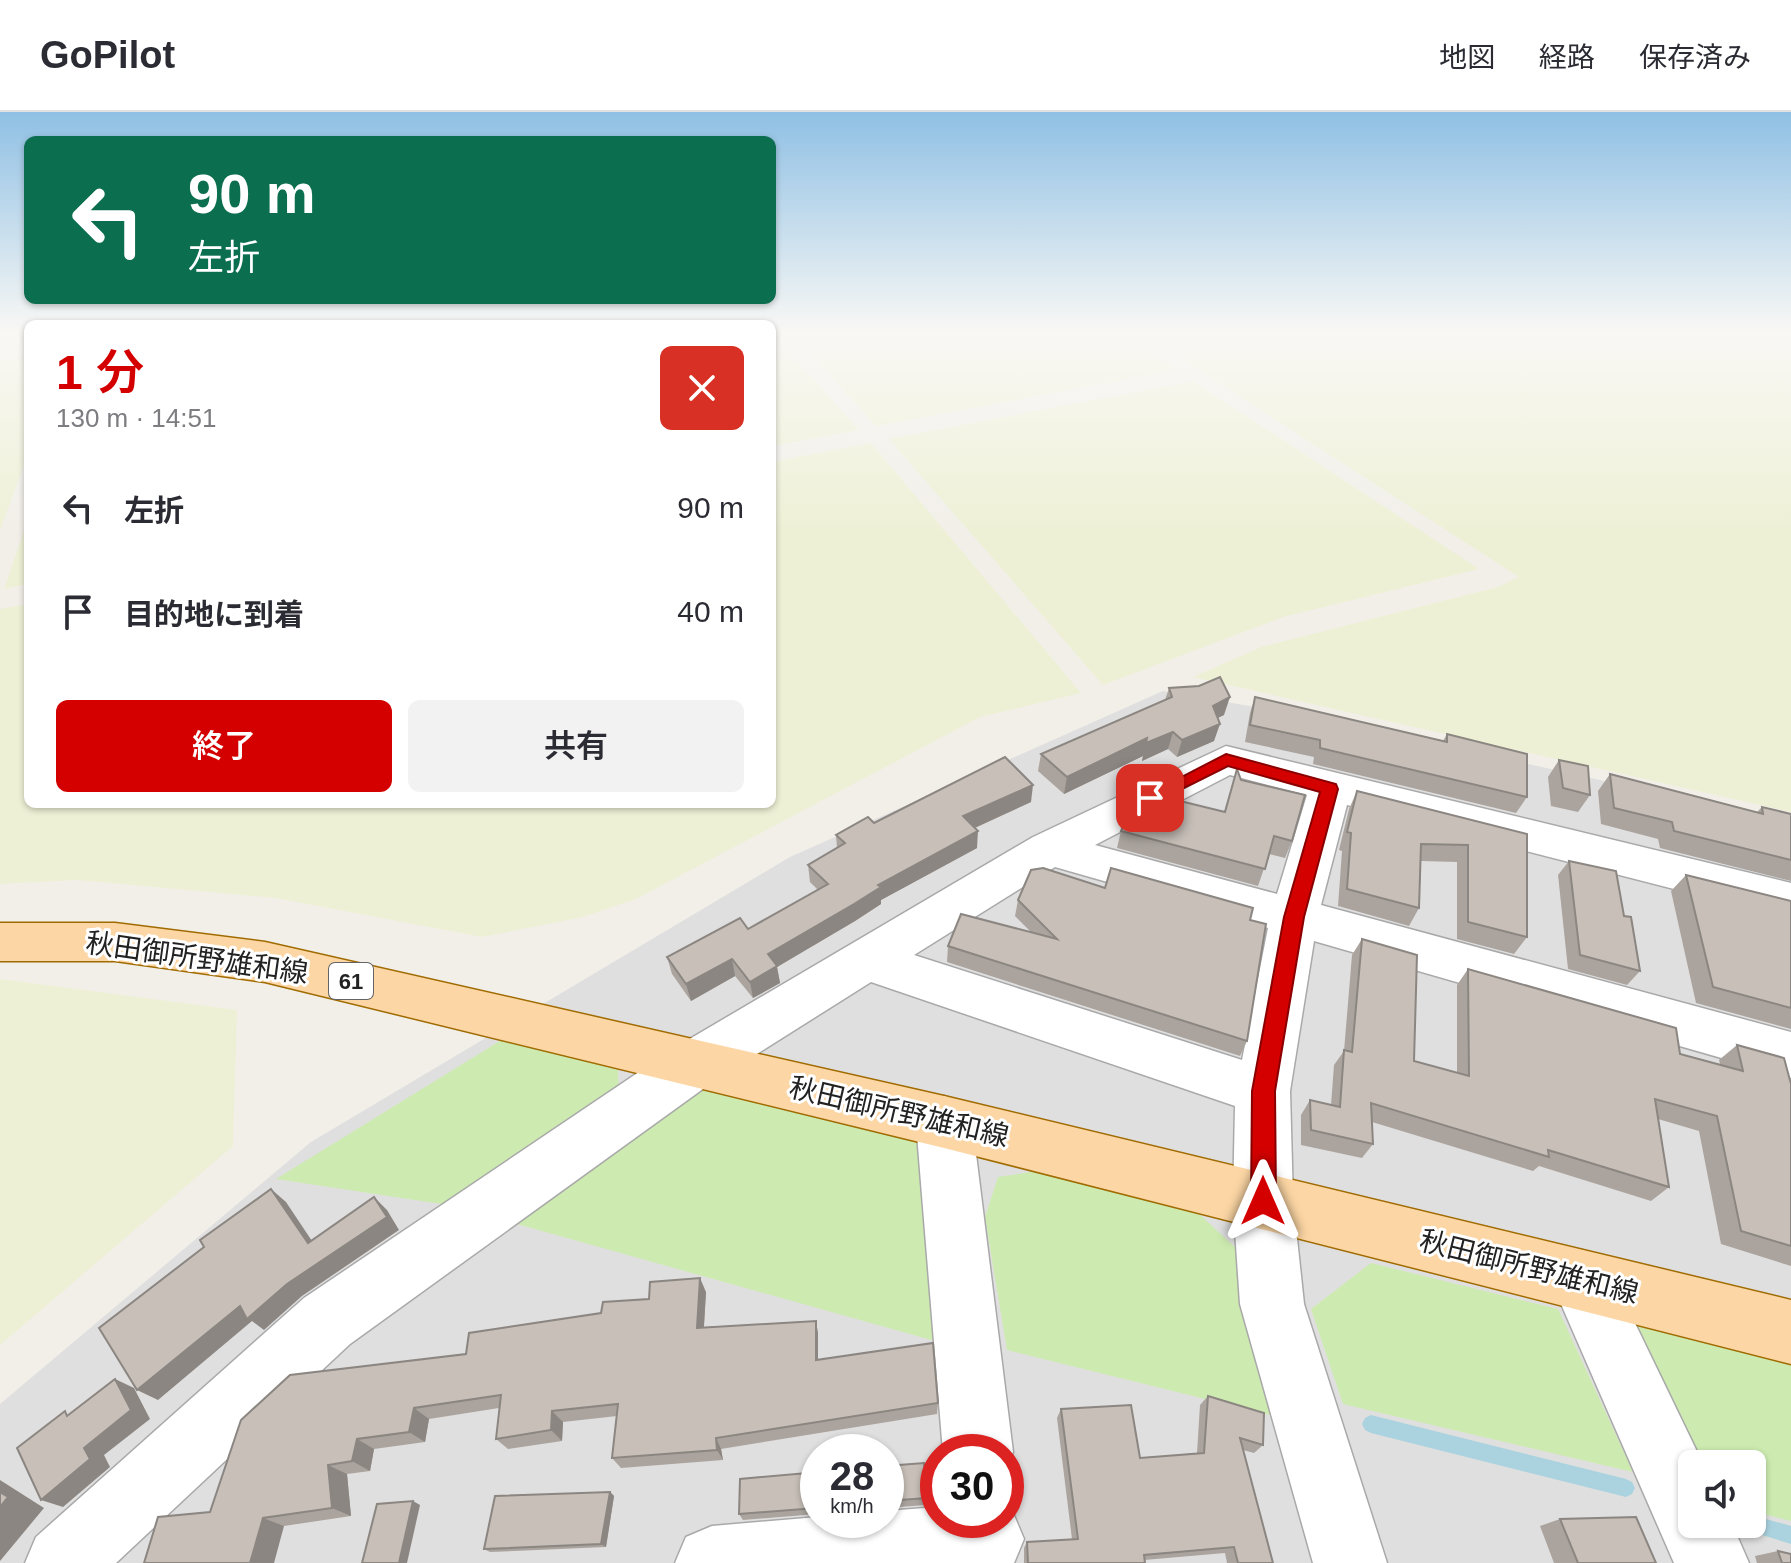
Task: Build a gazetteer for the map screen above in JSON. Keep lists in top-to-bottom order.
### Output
{
  "streets": {
    "main road": ["秋田御所野雄和線", "61"]
  },
  "page": {
    "header": "GoPilot",
    "nav": ["地図", "経路", "保存済み"],
    "turn": ["90 m", "左折"],
    "heading": ["1 分", "130 m · 14:51"],
    "list": [
      {
        "name": "左折",
        "value": "90 m"
      },
      {
        "name": "目的地に到着",
        "value": "40 m"
      }
    ],
    "buttons": ["終了", "共有"],
    "speed": "28 km/h",
    "limit": "30"
  }
}
